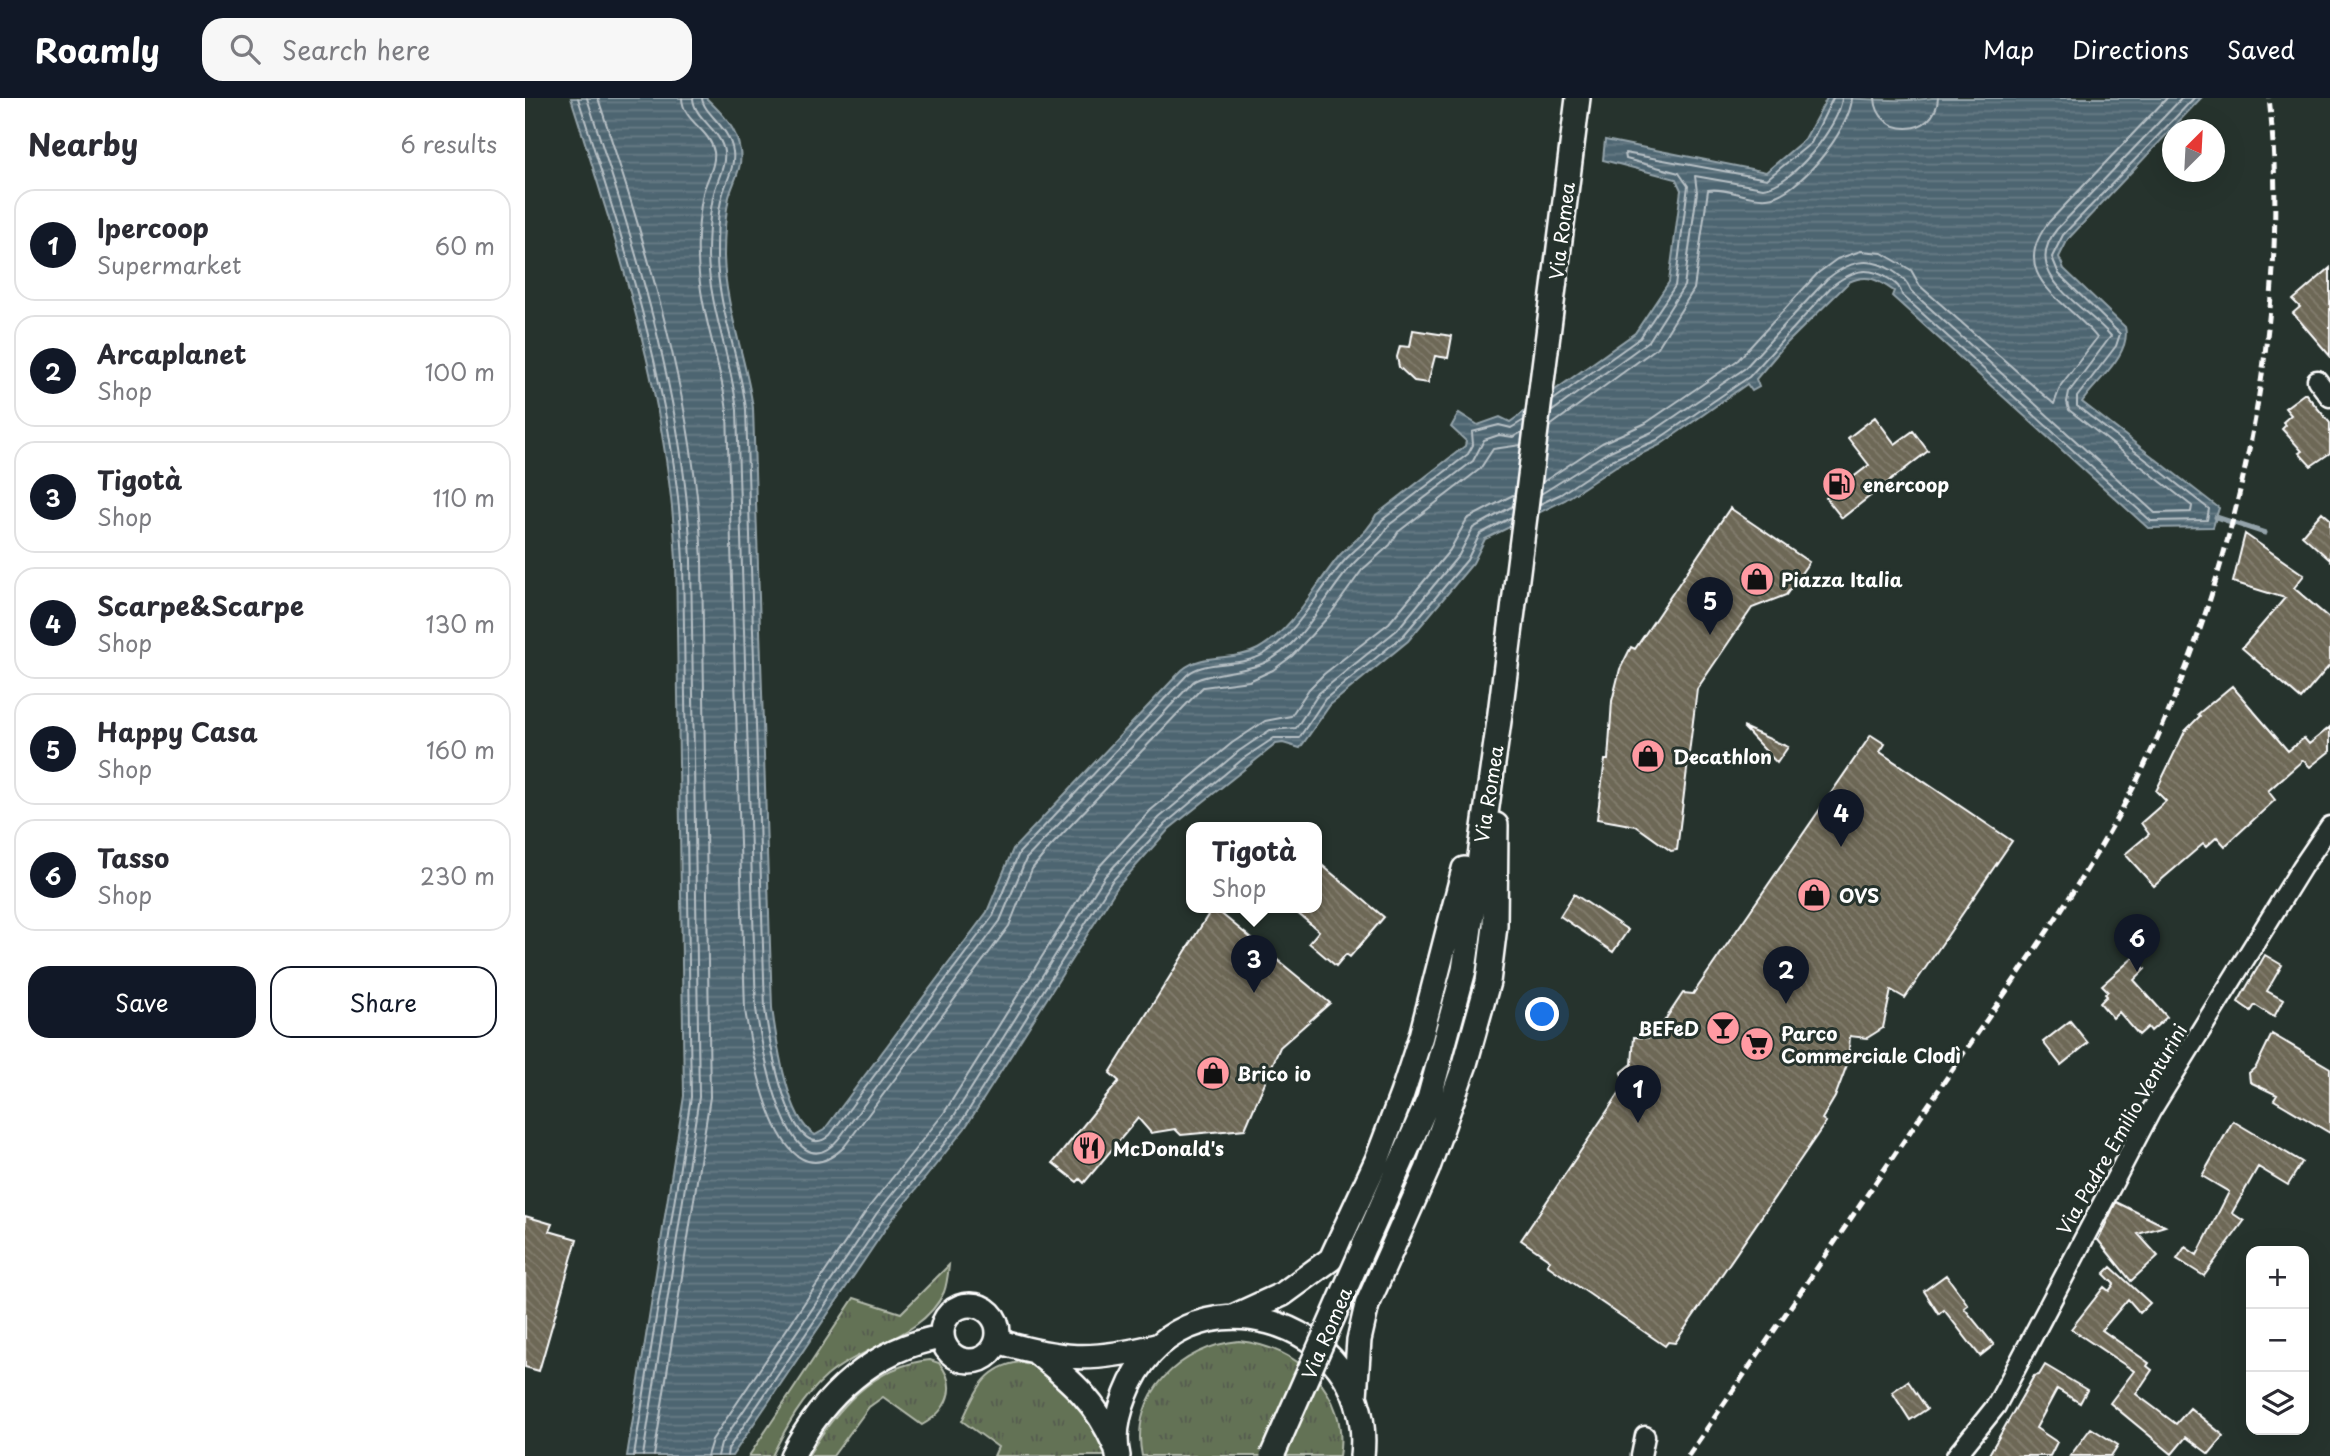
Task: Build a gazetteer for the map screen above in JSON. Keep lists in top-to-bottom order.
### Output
{
  "streets": {
    "main road": ["Via Romea"],
    "street": ["Via Padre Emilio Venturini"]
  },
  "places": {
    "fuel station": ["enercoop"],
    "shop": [
      "Piazza Italia",
      "Decathlon",
      "OVS",
      "Brico io"
    ],
    "bar": ["BEFeD"],
    "supermarket": ["Parco Commerciale Clodì"],
    "restaurant": ["McDonald's"]
  },
  "north": "top right",
  "page": {
    "header": "Roamly",
    "search": "Search here",
    "nav": ["Map", "Directions", "Saved"],
    "heading": ["Nearby", "6 results"],
    "list": [
      {
        "mark": "1",
        "name": "Ipercoop",
        "note": "Supermarket",
        "value": "60 m"
      },
      {
        "mark": "2",
        "name": "Arcaplanet",
        "note": "Shop",
        "value": "100 m"
      },
      {
        "mark": "3",
        "name": "Tigotà",
        "note": "Shop",
        "value": "110 m"
      },
      {
        "mark": "4",
        "name": "Scarpe&Scarpe",
        "note": "Shop",
        "value": "130 m"
      },
      {
        "mark": "5",
        "name": "Happy Casa",
        "note": "Shop",
        "value": "160 m"
      },
      {
        "mark": "6",
        "name": "Tasso",
        "note": "Shop",
        "value": "230 m"
      }
    ],
    "pins": [
      "5",
      "4",
      "6",
      "3",
      "2",
      "1"
    ],
    "popup": ["Tigotà", "Shop"],
    "buttons": ["Save", "Share"],
    "map_buttons": ["+", "−"]
  }
}
